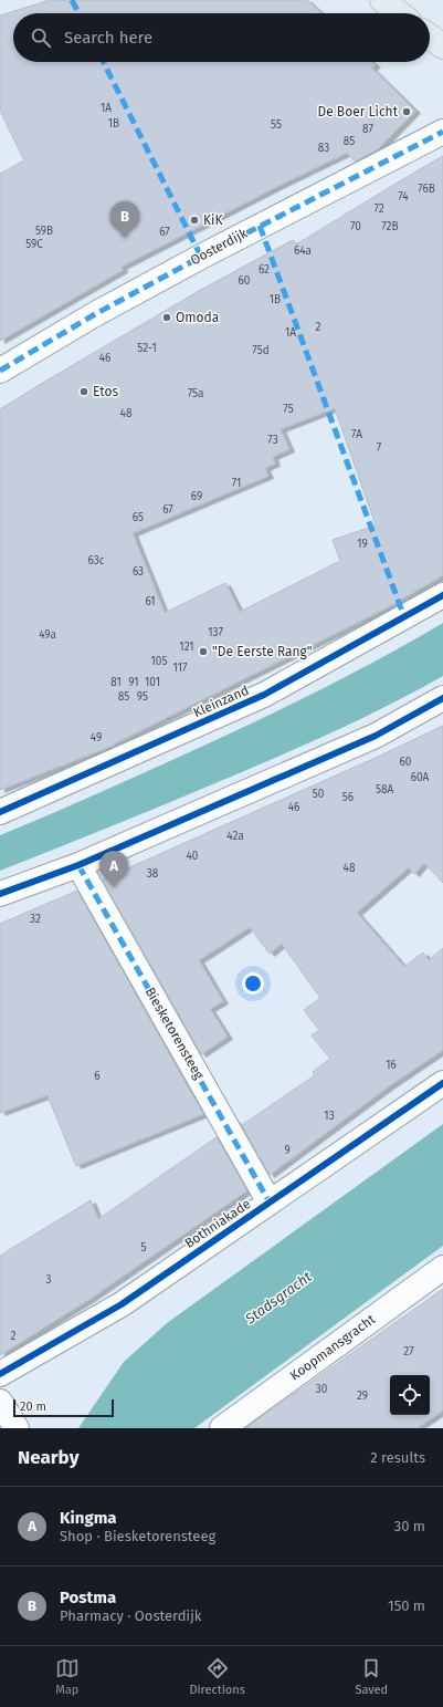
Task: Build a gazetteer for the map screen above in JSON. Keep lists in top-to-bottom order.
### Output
{
  "streets": {
    "street": [
      "Oosterdijk",
      "Kleinzand",
      "Biesketorensteeg",
      "Bothniakade",
      "Koopmansgracht"
    ]
  },
  "crossings": [
    ["Biesketorensteeg", "Bothniakade"]
  ],
  "water": ["Stadsgracht"],
  "places": [
    "De Boer Licht",
    "KiK",
    "Omoda",
    "Etos",
    "\"De Eerste Rang\""
  ],
  "house_numbers": [
    "1A",
    "1B",
    "55",
    "87",
    "85",
    "83",
    "76B",
    "74",
    "72",
    "70",
    "72B",
    "59B",
    "67",
    "59C",
    "64a",
    "62",
    "60",
    "1B",
    "2",
    "1A",
    "52-1",
    "75d",
    "46",
    "75a",
    "75",
    "48",
    "7A",
    "73",
    "7",
    "71",
    "69",
    "67",
    "65",
    "19",
    "63c",
    "63",
    "61",
    "137",
    "49a",
    "121",
    "105",
    "117",
    "81",
    "91",
    "101",
    "85",
    "95",
    "49",
    "60",
    "60A",
    "58A",
    "50",
    "56",
    "46",
    "42a",
    "40",
    "48",
    "38",
    "32",
    "16",
    "6",
    "13",
    "9",
    "5",
    "3",
    "2",
    "27",
    "30",
    "29"
  ],
  "scale_bar": "20 m",
  "page": {
    "search": "Search here",
    "pins": ["B", "A"],
    "scale": "20 m",
    "heading": ["Nearby", "2 results"],
    "list": [
      {
        "mark": "A",
        "name": "Kingma",
        "note": "Shop · Biesketorensteeg",
        "value": "30 m"
      },
      {
        "mark": "B",
        "name": "Postma",
        "note": "Pharmacy · Oosterdijk",
        "value": "150 m"
      }
    ],
    "nav": ["Map", "Directions", "Saved"]
  }
}
